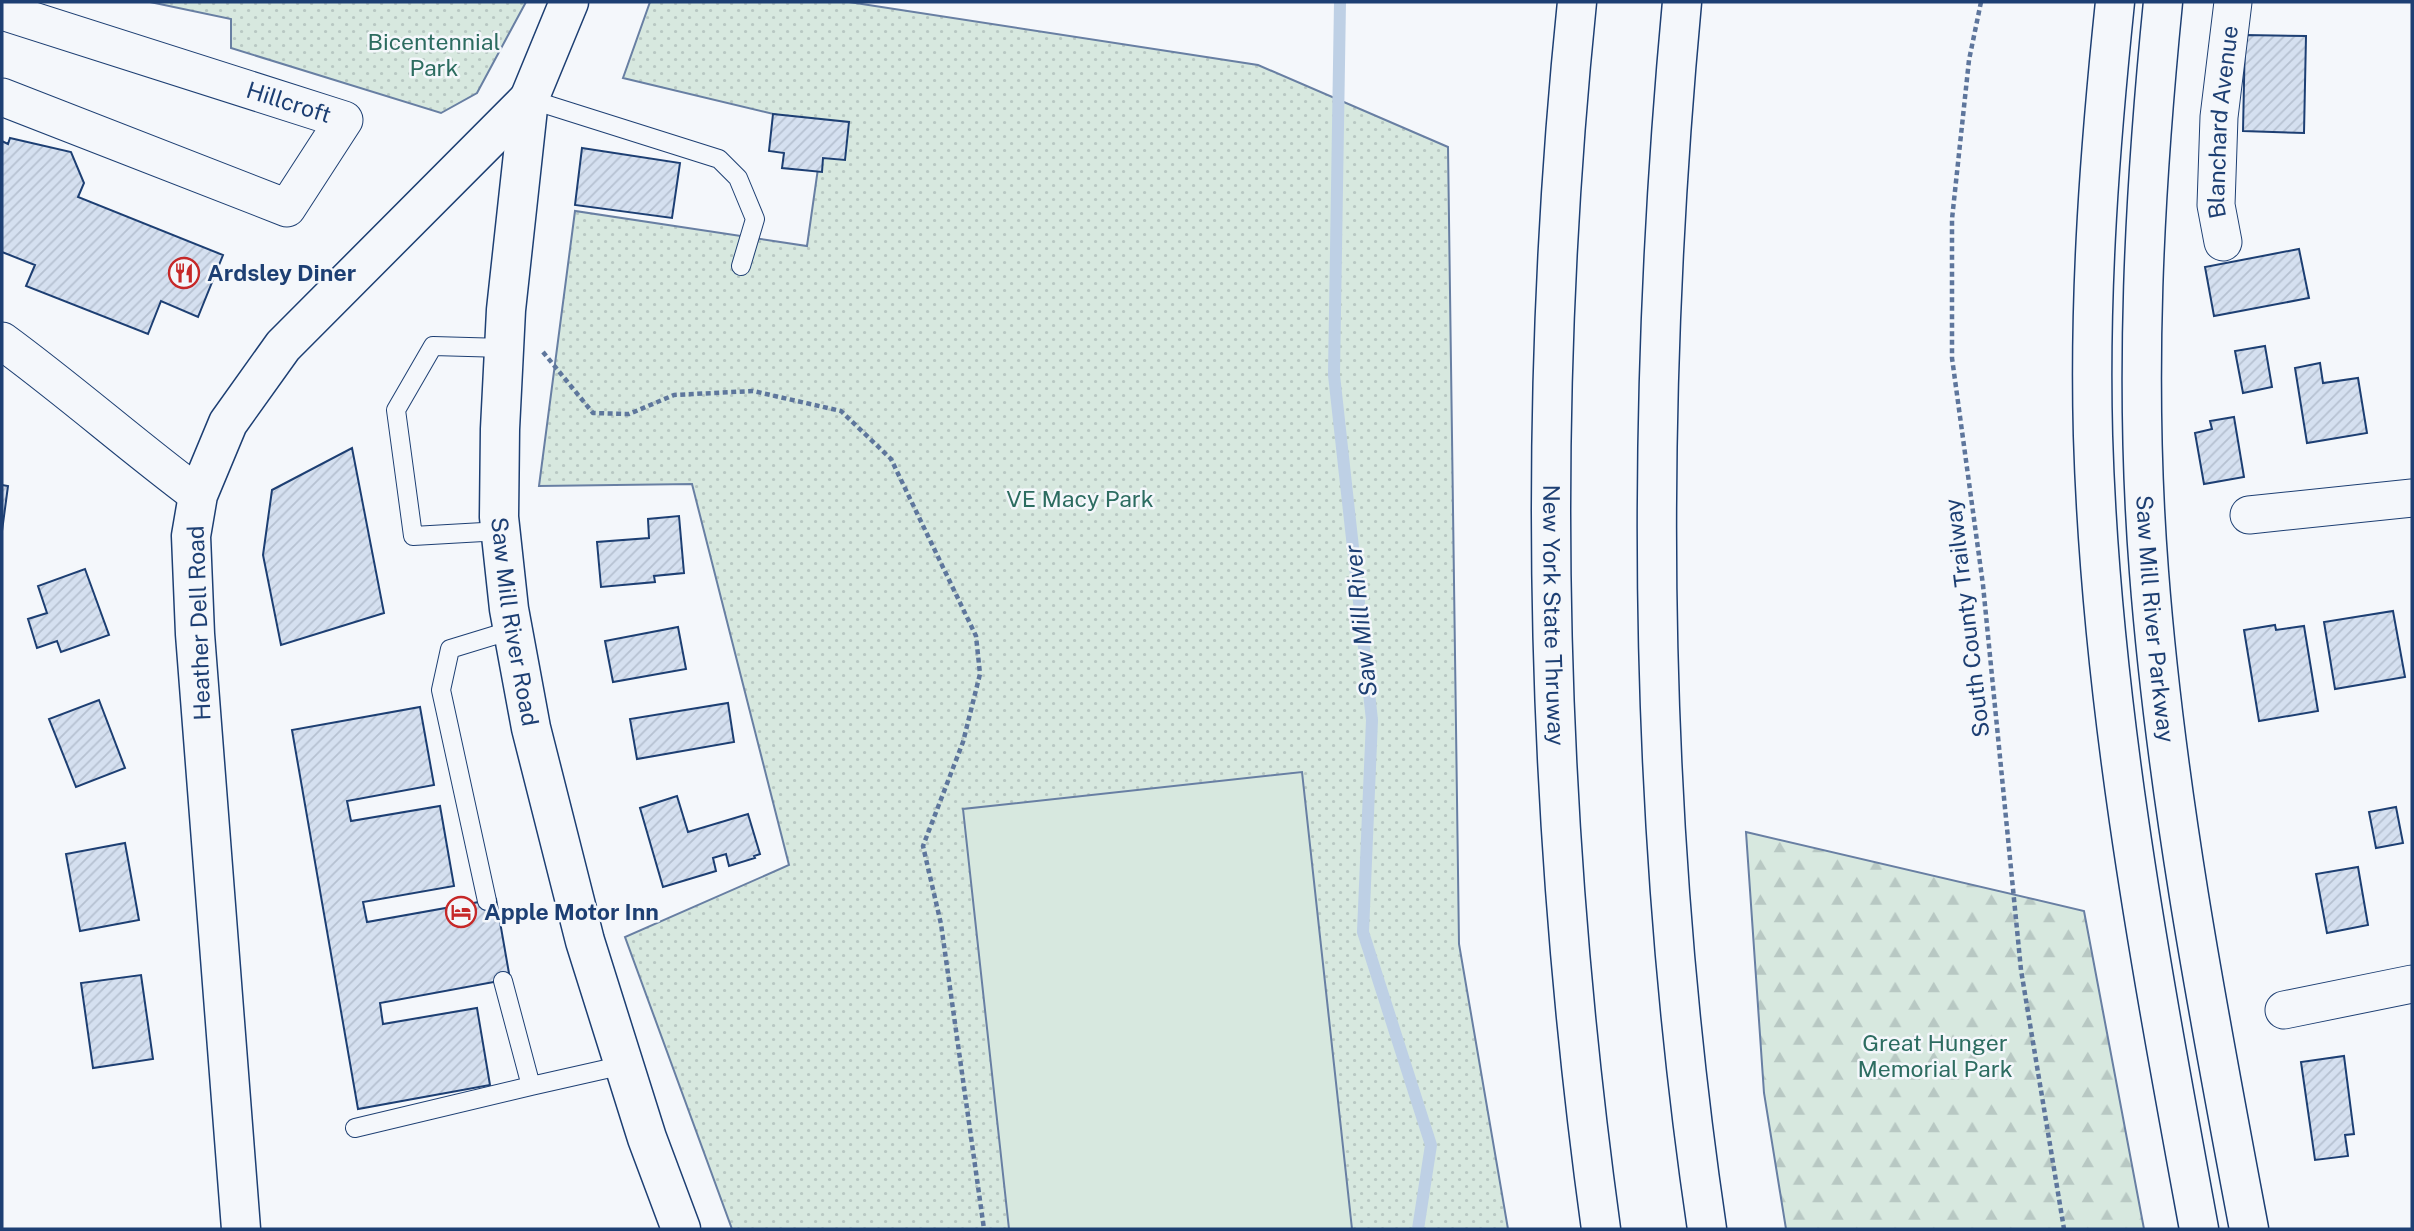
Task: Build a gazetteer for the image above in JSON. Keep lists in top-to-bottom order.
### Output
{
  "streets": {
    "main road": [
      "New York State Thruway",
      "Saw Mill River Parkway",
      "Saw Mill River Road",
      "Heather Dell Road"
    ],
    "street": ["Hillcroft", "Blanchard Avenue"],
    "path": ["South County Trailway"]
  },
  "crossings": [
    ["Saw Mill River Road", "Heather Dell Road"]
  ],
  "water": ["Saw Mill River"],
  "parks": ["Bicentennial Park", "VE Macy Park", "Great Hunger Memorial Park"],
  "places": {
    "restaurant": ["Ardsley Diner"],
    "hotel": ["Apple Motor Inn"]
  }
}
